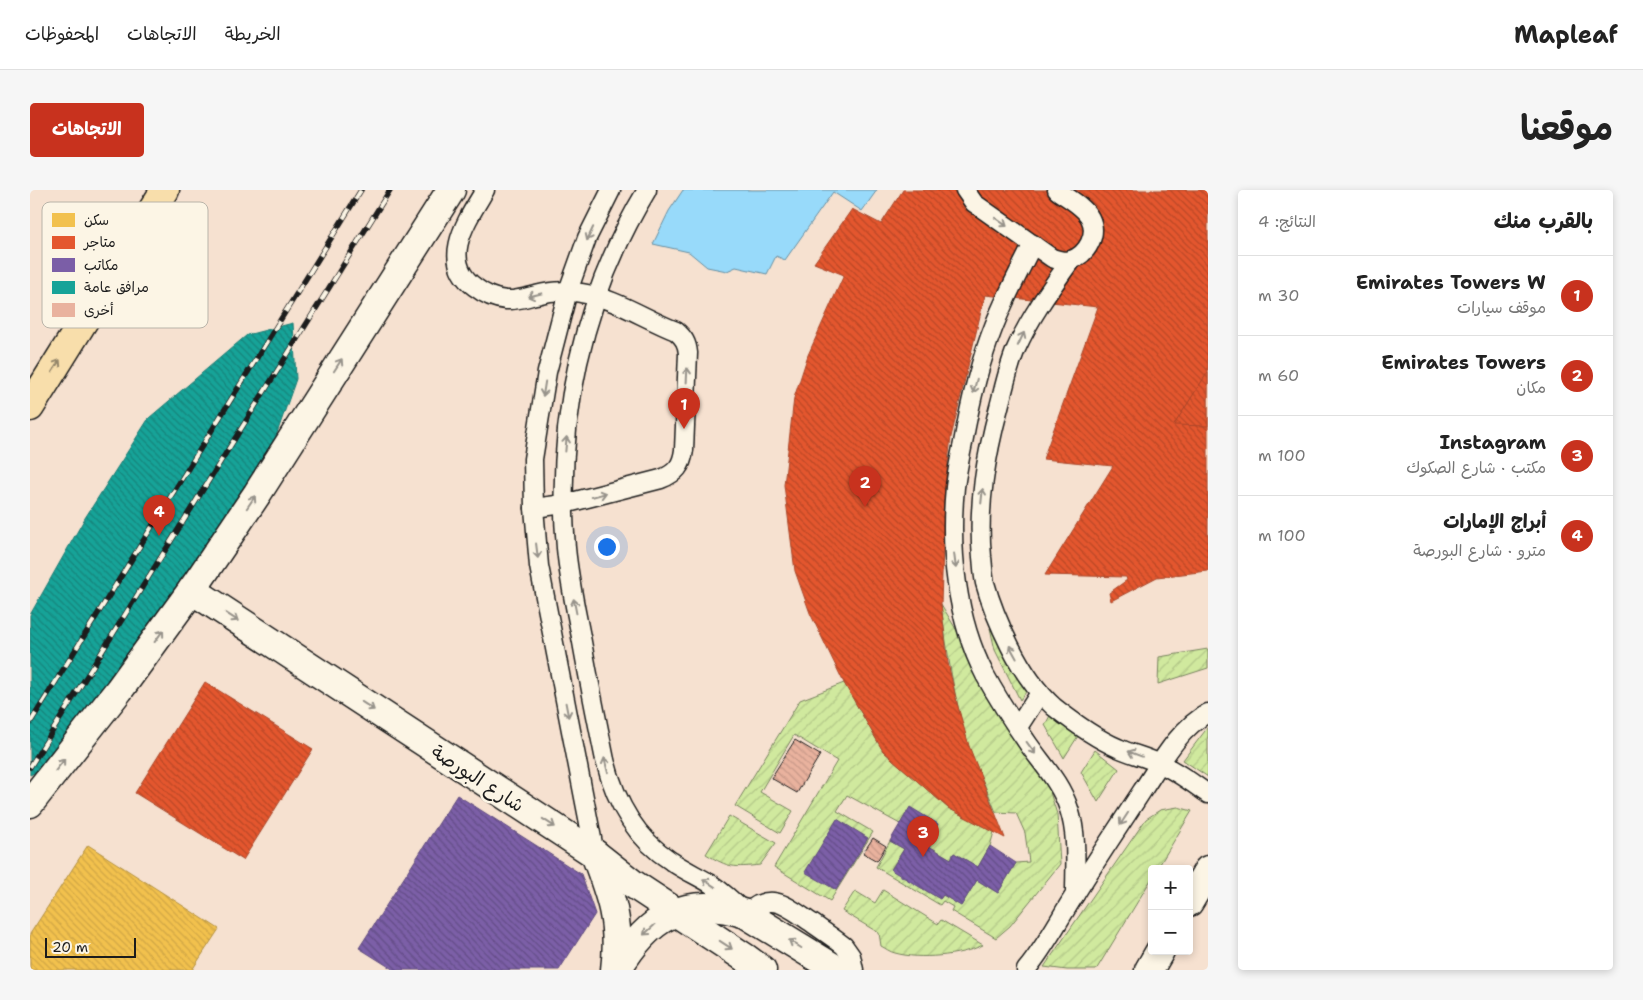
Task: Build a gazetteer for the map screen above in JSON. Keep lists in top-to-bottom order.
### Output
{
  "streets": {
    "street": ["شارع البورصة"]
  },
  "one_way": ["شارع البورصة"],
  "legend": [
    "سكن",
    "متاجر",
    "مكاتب",
    "مرافق عامة",
    "أخرى"
  ],
  "scale_bar": "20 m",
  "page": {
    "header": "Mapleaf",
    "nav": ["الخريطة", "الاتجاهات", "المحفوظات"],
    "title": "موقعنا",
    "buttons": "الاتجاهات",
    "heading": ["بالقرب منك", "النتائج: 4"],
    "list": [
      {
        "mark": "1",
        "name": "Emirates Towers W",
        "note": "موقف سيارات",
        "value": "30 m"
      },
      {
        "mark": "2",
        "name": "Emirates Towers",
        "note": "مكان",
        "value": "60 m"
      },
      {
        "mark": "3",
        "name": "Instagram",
        "note": "مكتب · شارع الصكوك",
        "value": "100 m"
      },
      {
        "mark": "4",
        "name": "أبراج الإمارات",
        "note": "مترو · شارع البورصة",
        "value": "100 m"
      }
    ],
    "pins": [
      "1",
      "2",
      "4",
      "3"
    ],
    "map_buttons": ["+", "−"],
    "scale": "20 m"
  }
}
